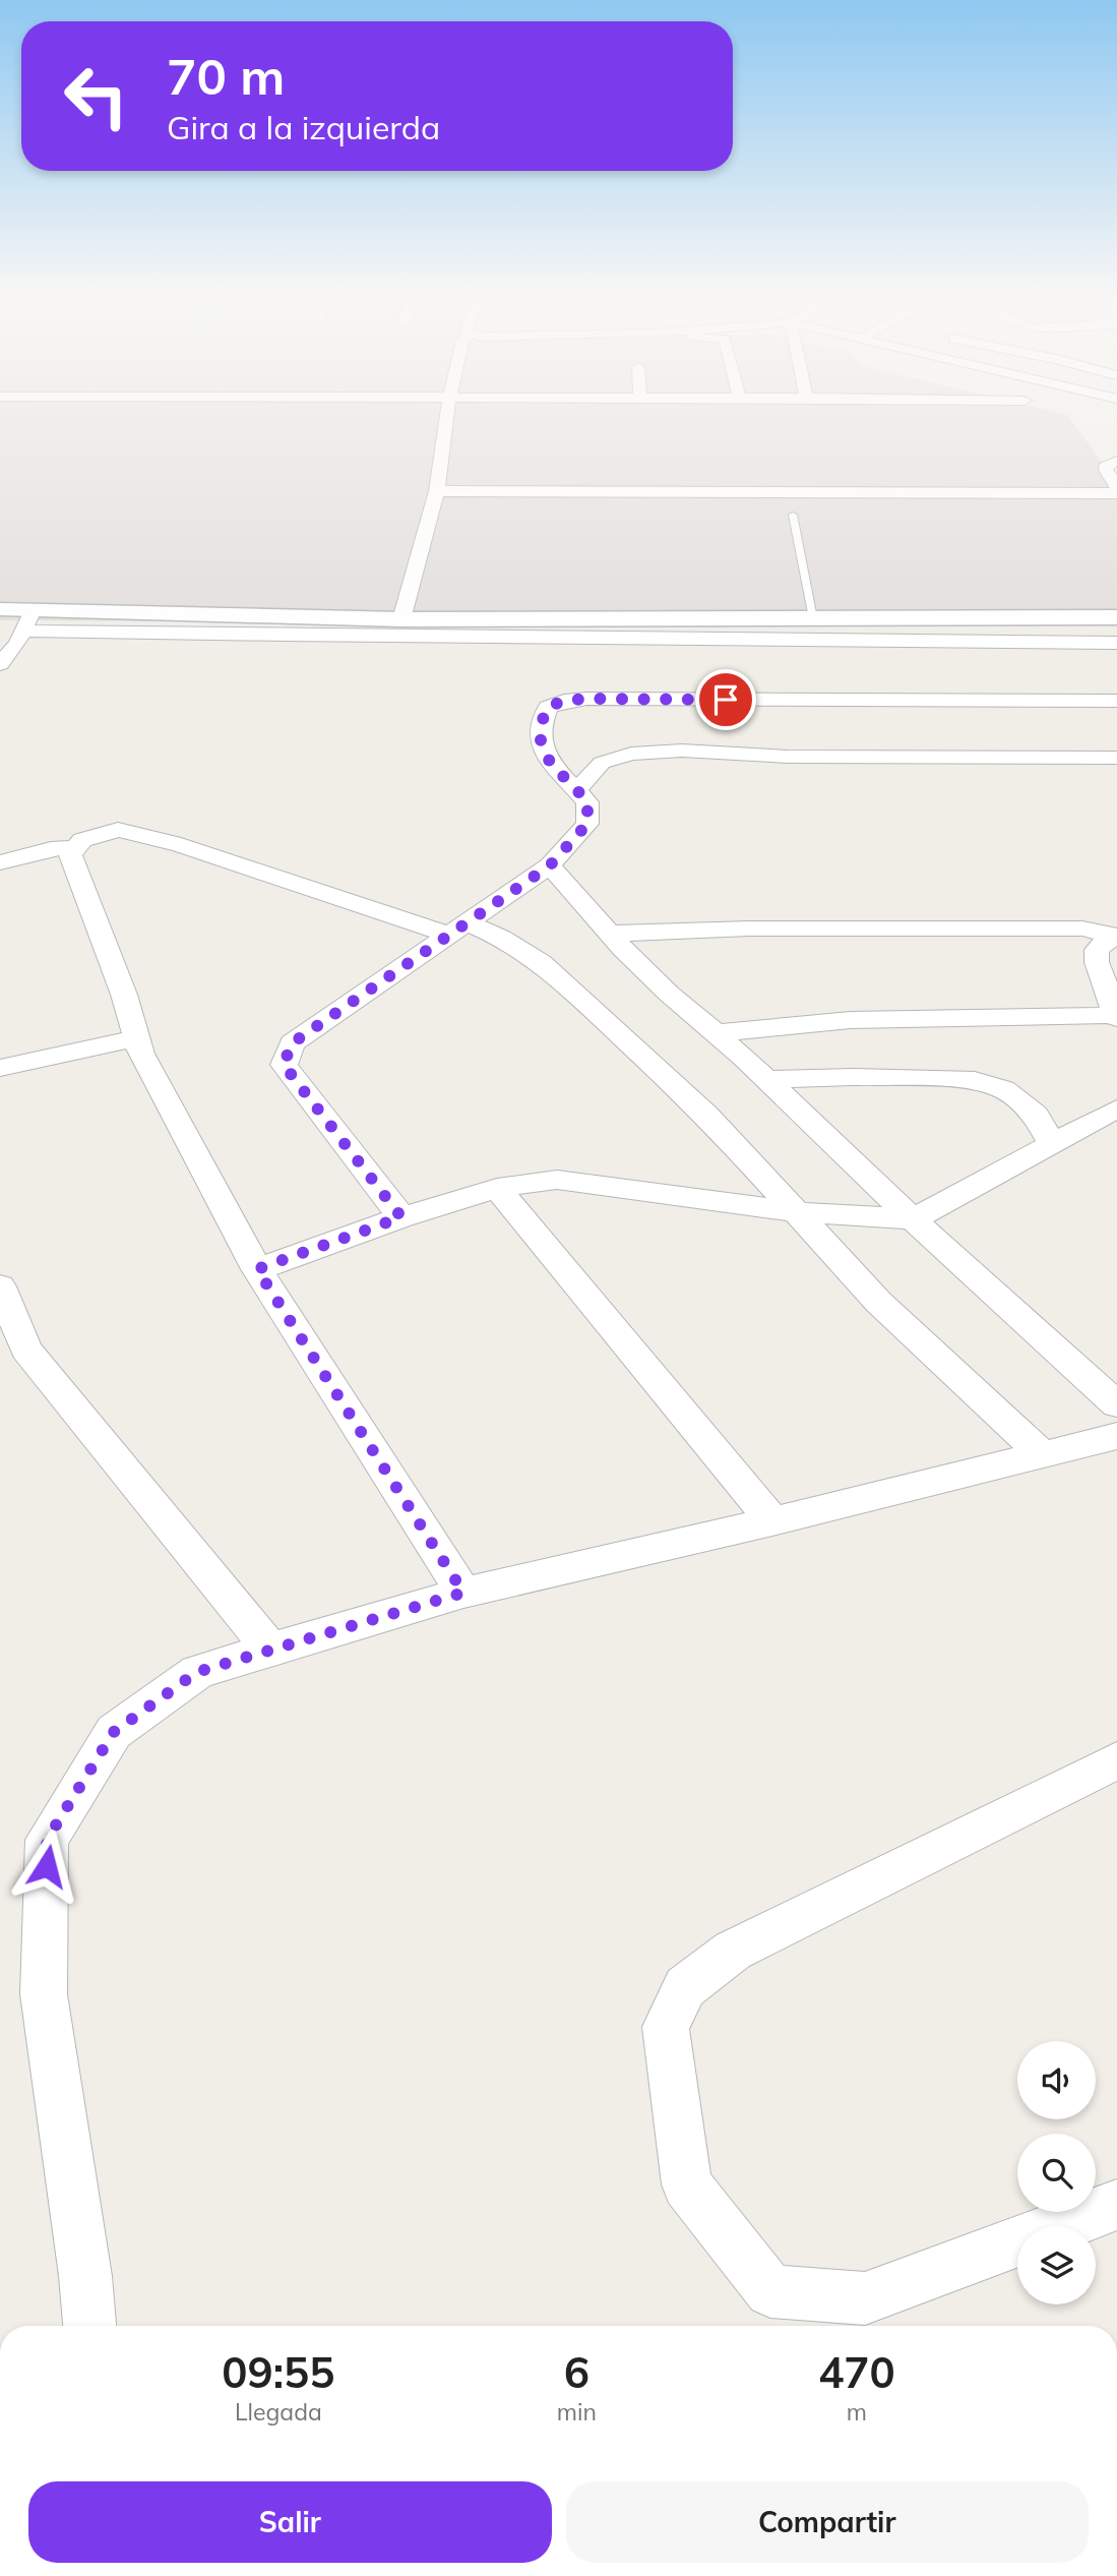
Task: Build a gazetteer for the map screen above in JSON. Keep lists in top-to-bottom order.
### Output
{
  "page": {
    "turn": ["70 m", "Gira a la izquierda"],
    "eta": [
      "09:55",
      "Llegada",
      "6",
      "min",
      "470",
      "m"
    ],
    "buttons": ["Salir", "Compartir"]
  }
}
